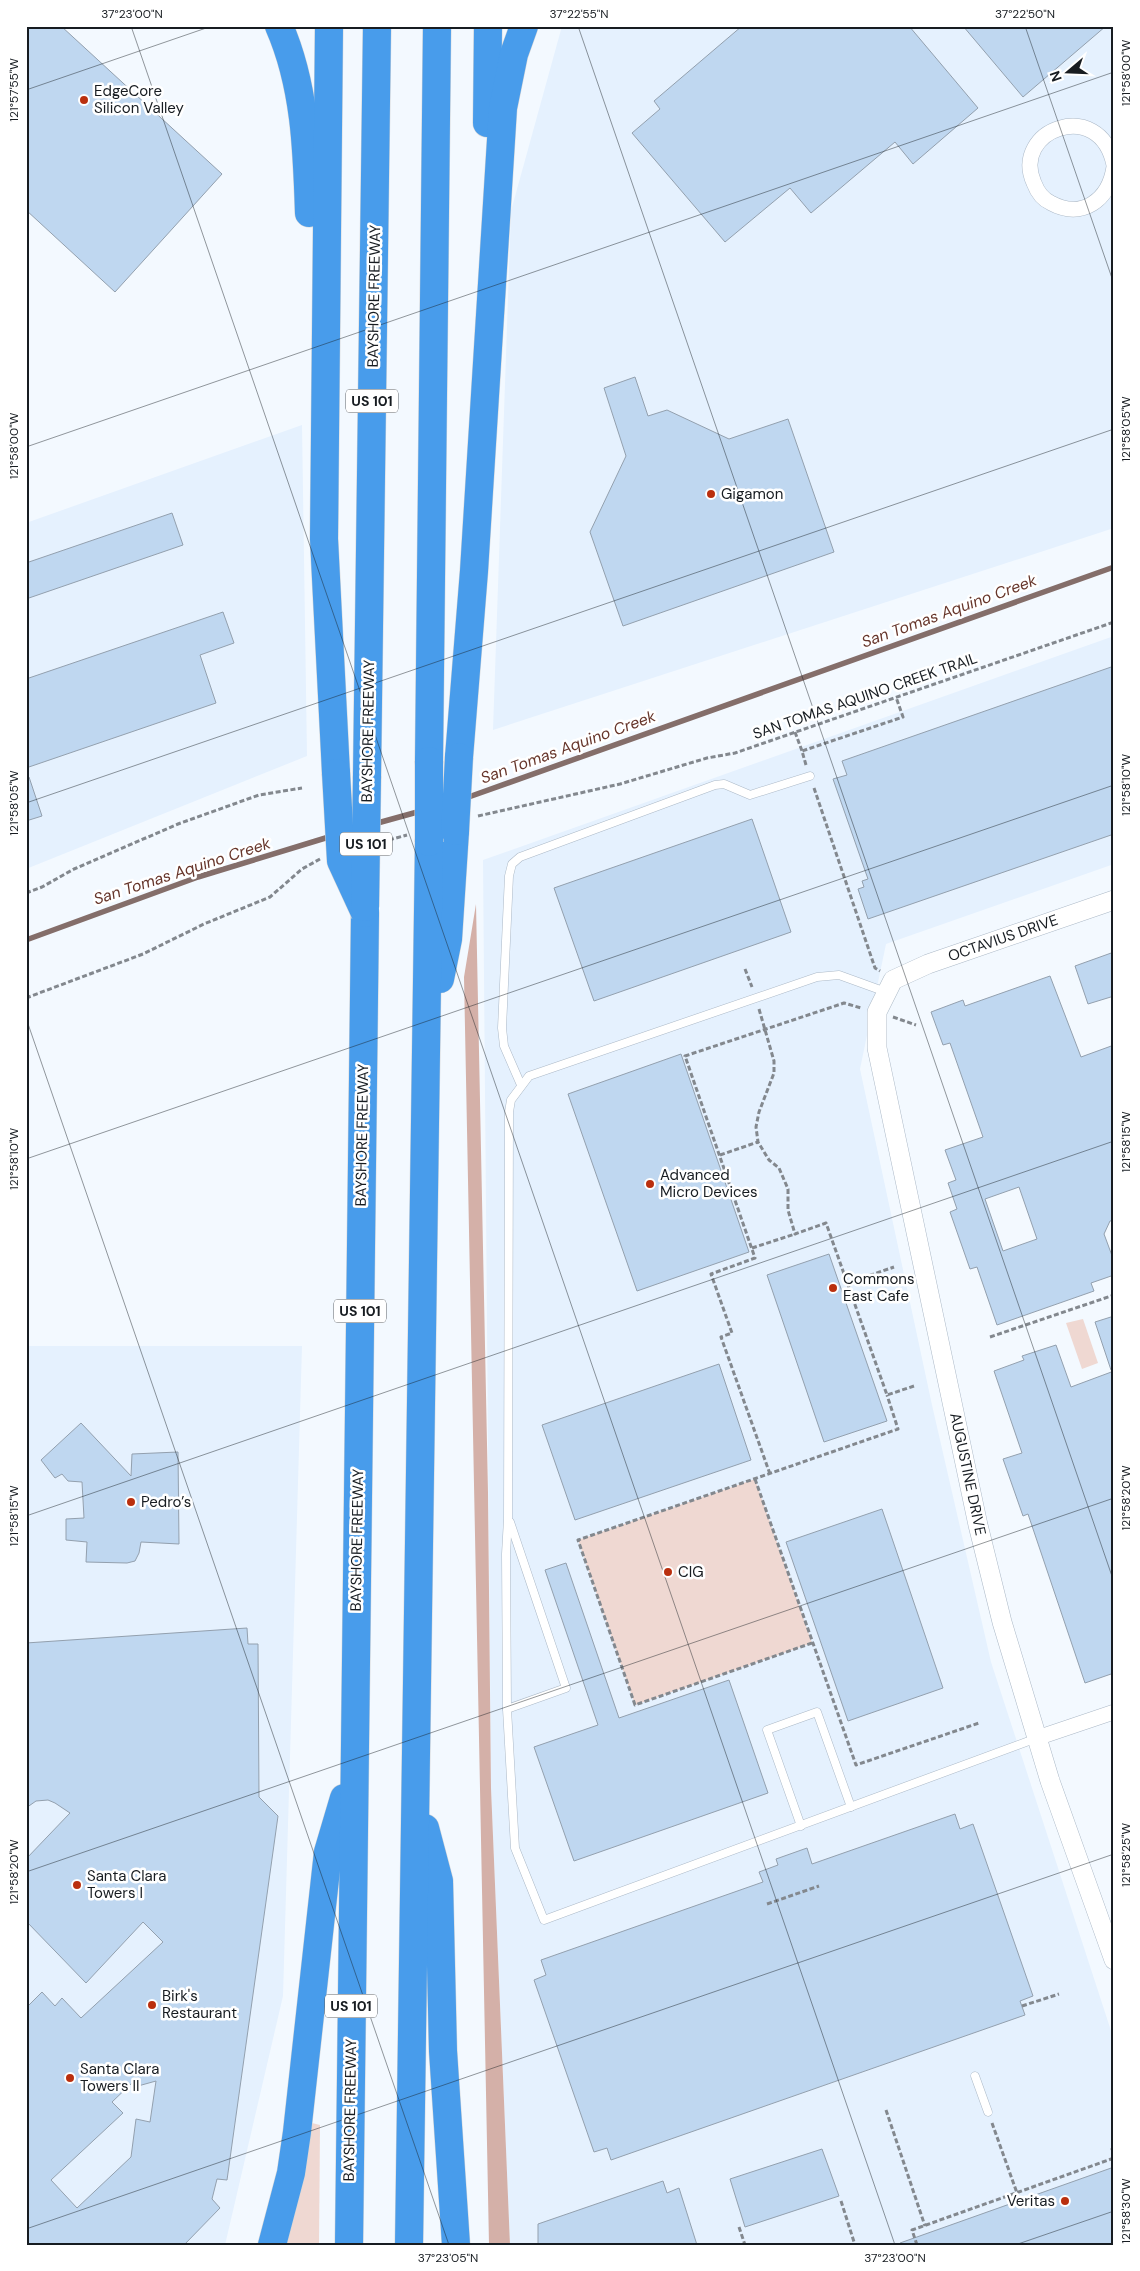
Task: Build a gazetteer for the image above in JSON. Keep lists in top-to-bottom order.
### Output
{
  "streets": {
    "highway": ["BAYSHORE FREEWAY", "US 101"],
    "street": ["OCTAVIUS DRIVE", "AUGUSTINE DRIVE"],
    "path": ["SAN TOMAS AQUINO CREEK TRAIL"]
  },
  "crossings": [
    ["OCTAVIUS DRIVE", "AUGUSTINE DRIVE"]
  ],
  "water": ["San Tomas Aquino Creek"],
  "places": [
    "EdgeCore Silicon Valley",
    "Gigamon",
    "Advanced Micro Devices",
    "Commons East Cafe",
    "Pedro’s",
    "CIG",
    "Santa Clara Towers I",
    "Birk's Restaurant",
    "Santa Clara Towers II",
    "Veritas"
  ],
  "north": "left",
  "coordinates": [
    "37°23'00\"N",
    "37°22'55\"N",
    "37°22'50\"N",
    "121°58'00\"W",
    "121°57'55\"W",
    "121°58'05\"W",
    "121°58'10\"W",
    "121°58'15\"W",
    "121°58'20\"W",
    "121°58'25\"W",
    "121°58'30\"W",
    "37°23'05\"N"
  ]
}
